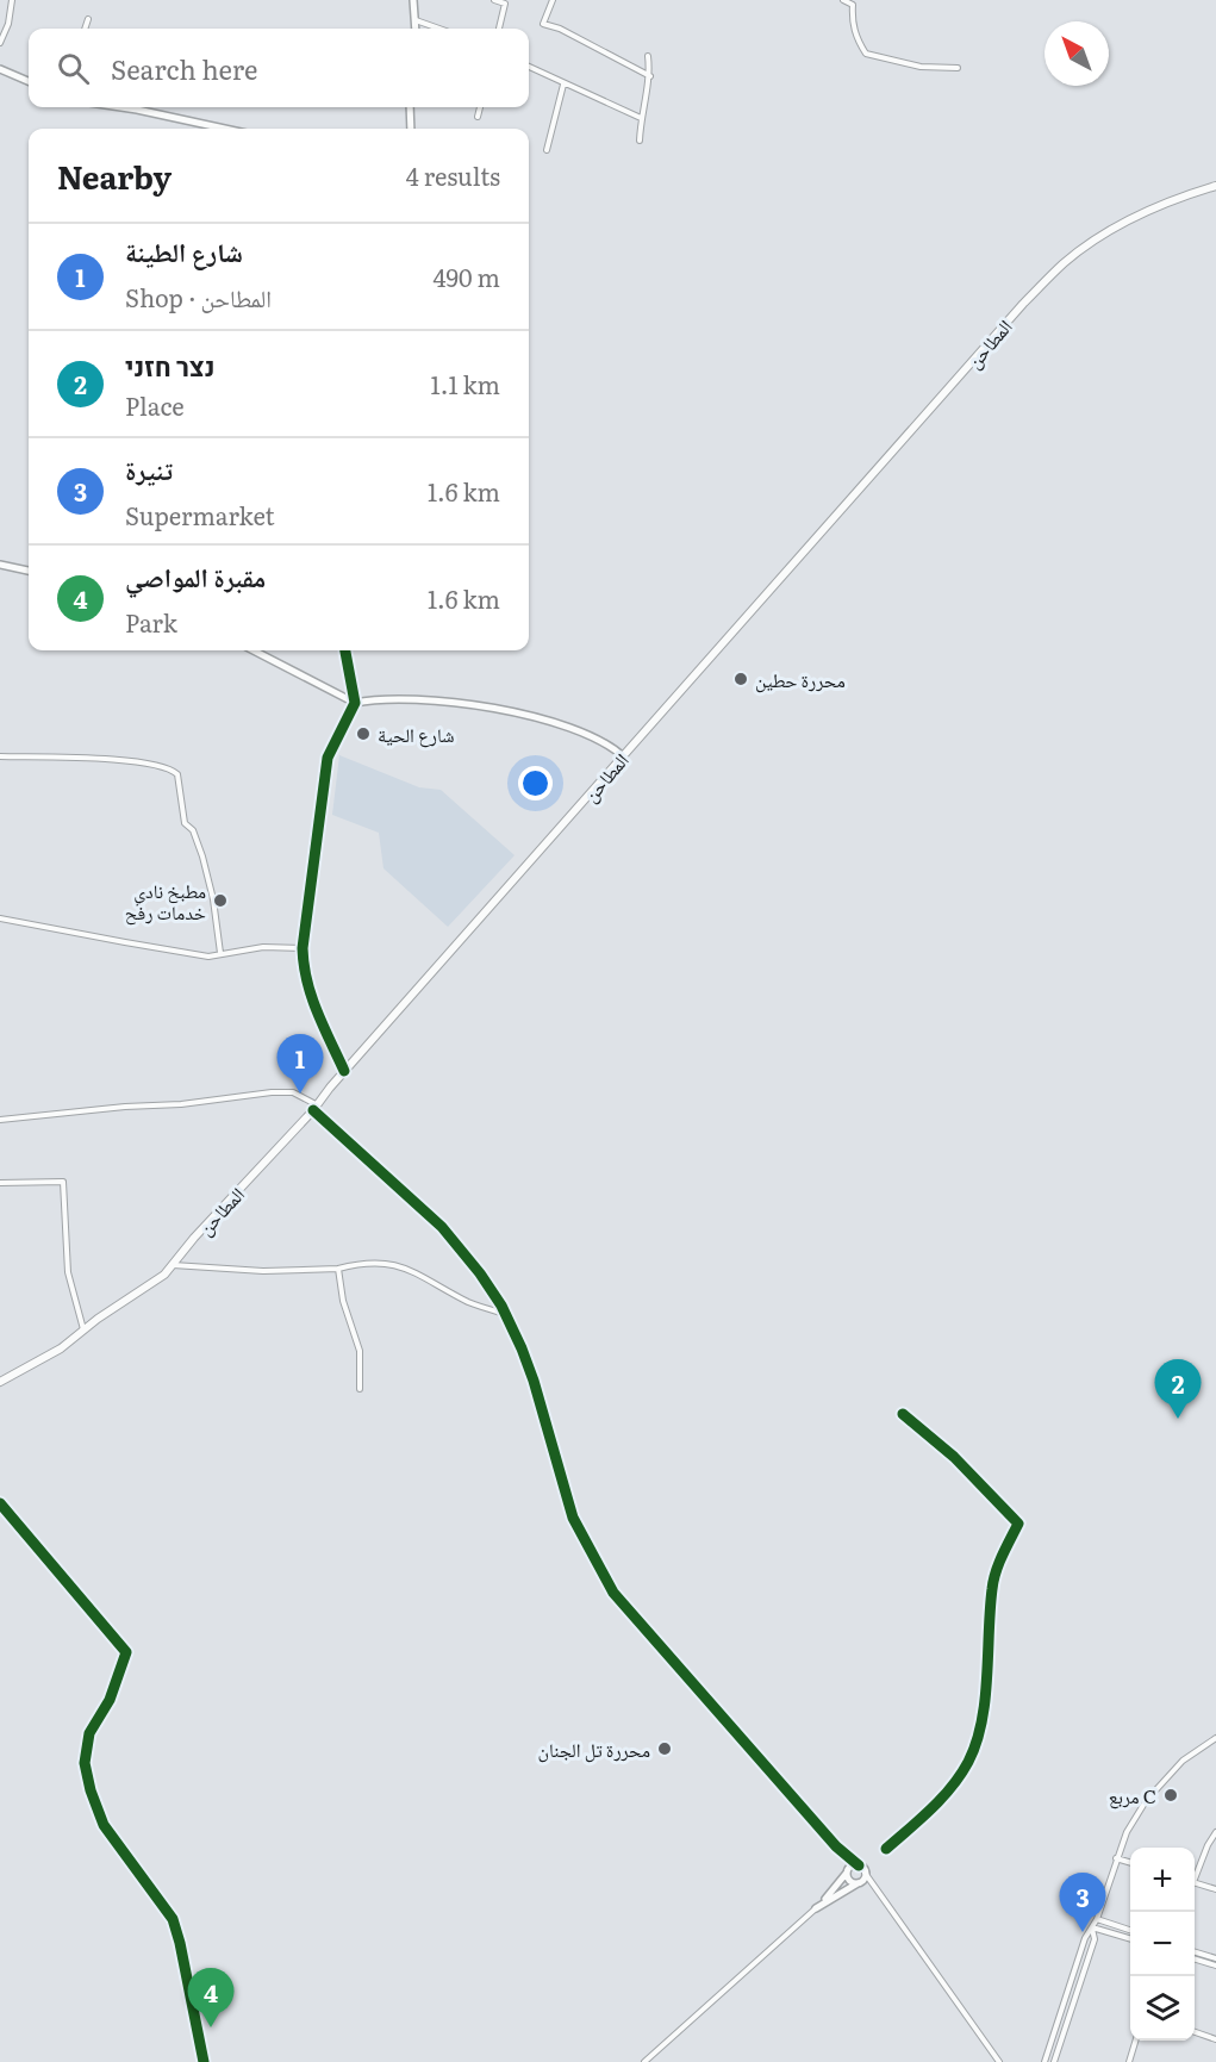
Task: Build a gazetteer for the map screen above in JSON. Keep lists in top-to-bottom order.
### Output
{
  "streets": {
    "main road": ["المطاحن"]
  },
  "places": [
    "محررة حطين",
    "شارع الحية",
    "مطبخ نادي خدمات رفح",
    "محررة تل الجنان",
    "مربع C"
  ],
  "north": "top left",
  "page": {
    "search": "Search here",
    "heading": ["Nearby", "4 results"],
    "list": [
      {
        "mark": "1",
        "name": "شارع الطينة",
        "note": "Shop · المطاحن",
        "value": "490 m"
      },
      {
        "mark": "2",
        "name": "נצר חזני",
        "note": "Place",
        "value": "1.1 km"
      },
      {
        "mark": "3",
        "name": "تنيرة",
        "note": "Supermarket",
        "value": "1.6 km"
      },
      {
        "mark": "4",
        "name": "مقبرة المواصي",
        "note": "Park",
        "value": "1.6 km"
      }
    ],
    "pins": [
      "1",
      "2",
      "3",
      "4"
    ],
    "map_buttons": ["+", "−"]
  }
}
